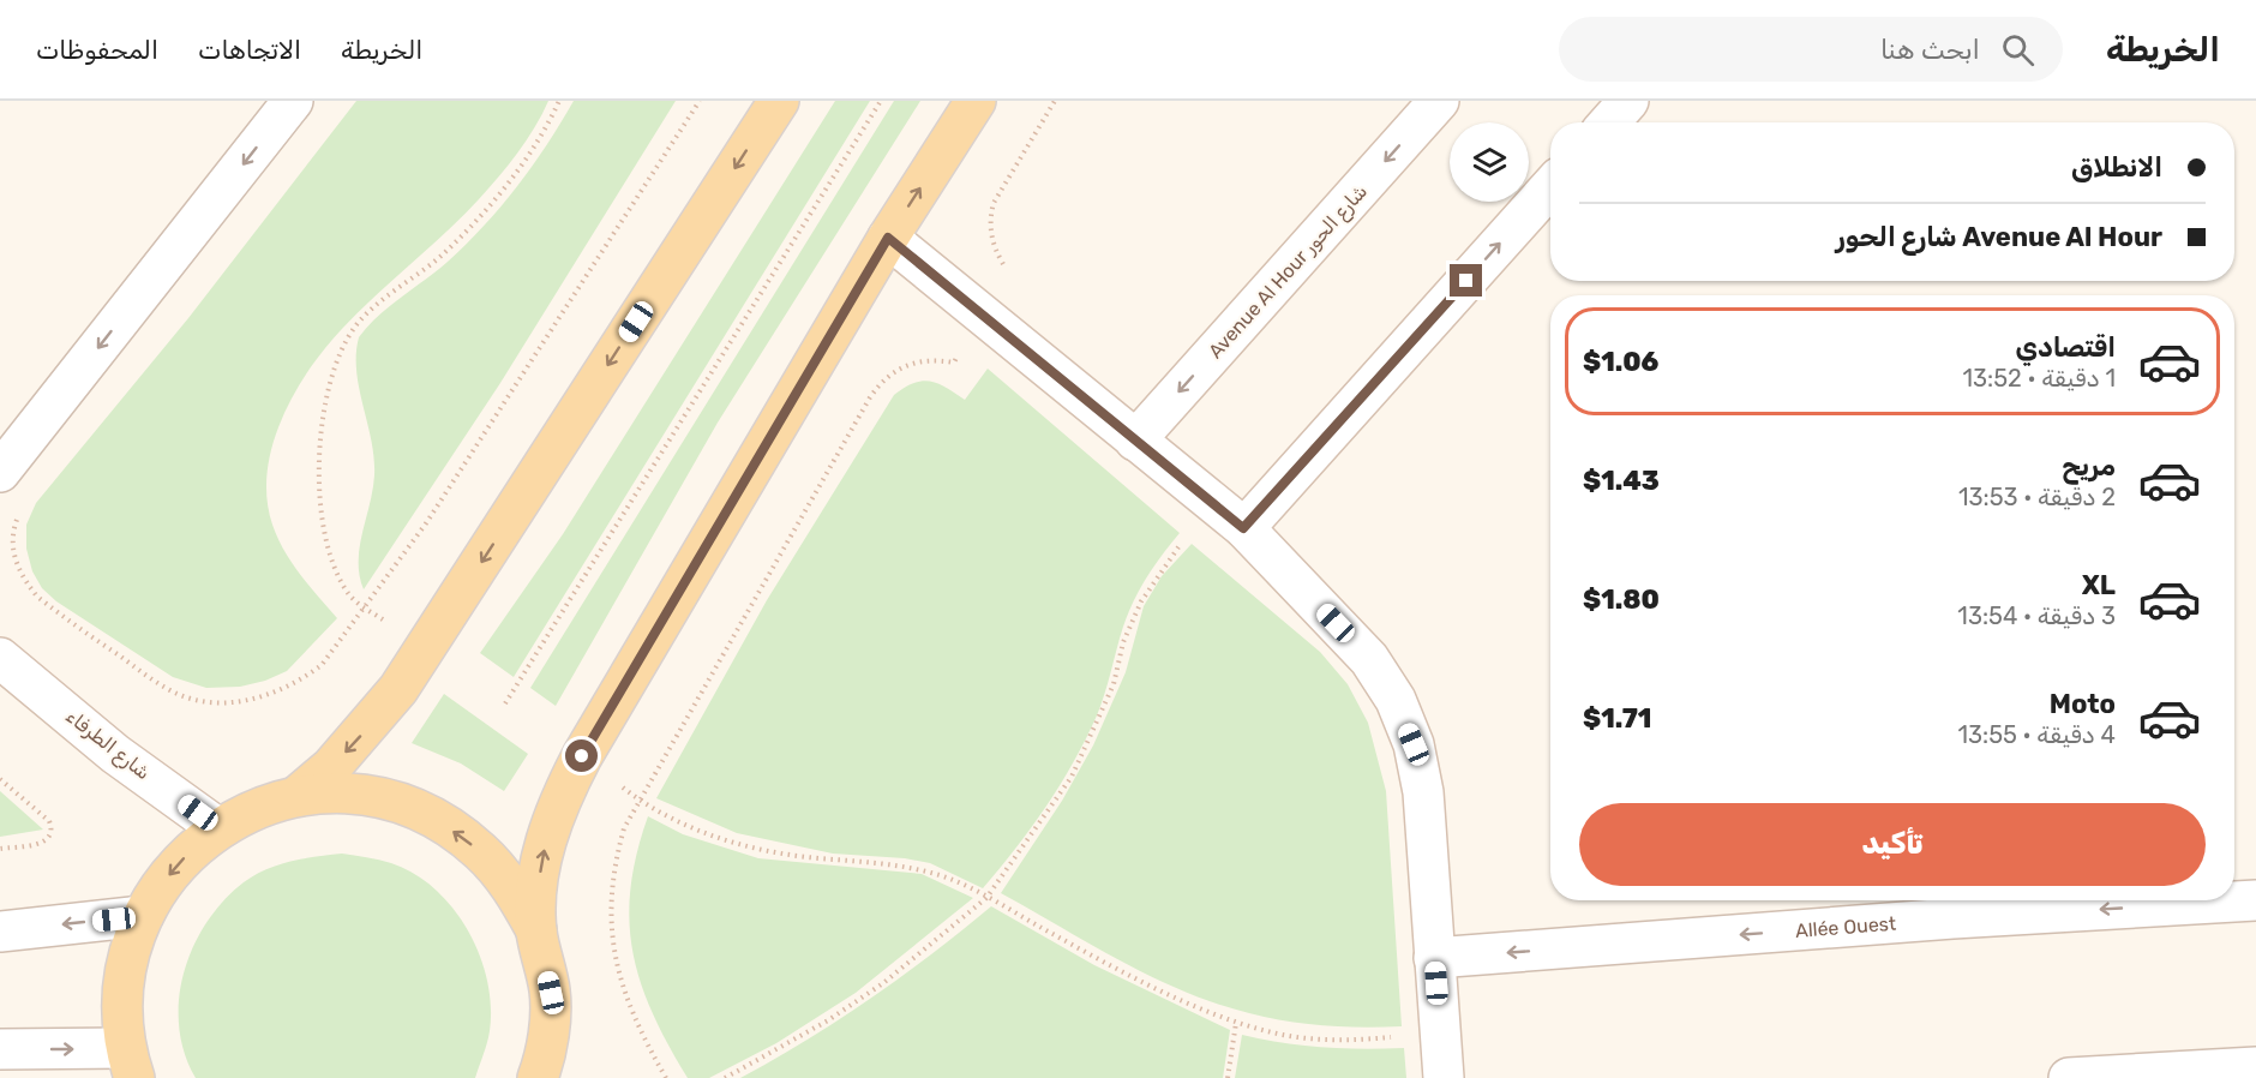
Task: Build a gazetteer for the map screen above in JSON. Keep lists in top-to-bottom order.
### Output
{
  "streets": {
    "street": ["Avenue Al Hour شارع الحور", "شارع الطرفاء", "Allée Ouest"]
  },
  "one_way": ["Allée Ouest"],
  "page": {
    "header": "الخريطة",
    "search": "ابحث هنا",
    "nav": ["الخريطة", "الاتجاهات", "المحفوظات"],
    "banner": ["الانطلاق", "Avenue Al Hour شارع الحور"],
    "list": [
      {
        "name": "اقتصادي",
        "note": "1 دقيقة · 13:52",
        "value": "$1.06"
      },
      {
        "name": "مريح",
        "note": "2 دقيقة · 13:53",
        "value": "$1.43"
      },
      {
        "name": "XL",
        "note": "3 دقيقة · 13:54",
        "value": "$1.80"
      },
      {
        "name": "Moto",
        "note": "4 دقيقة · 13:55",
        "value": "$1.71"
      }
    ],
    "buttons": "تأكيد"
  }
}
